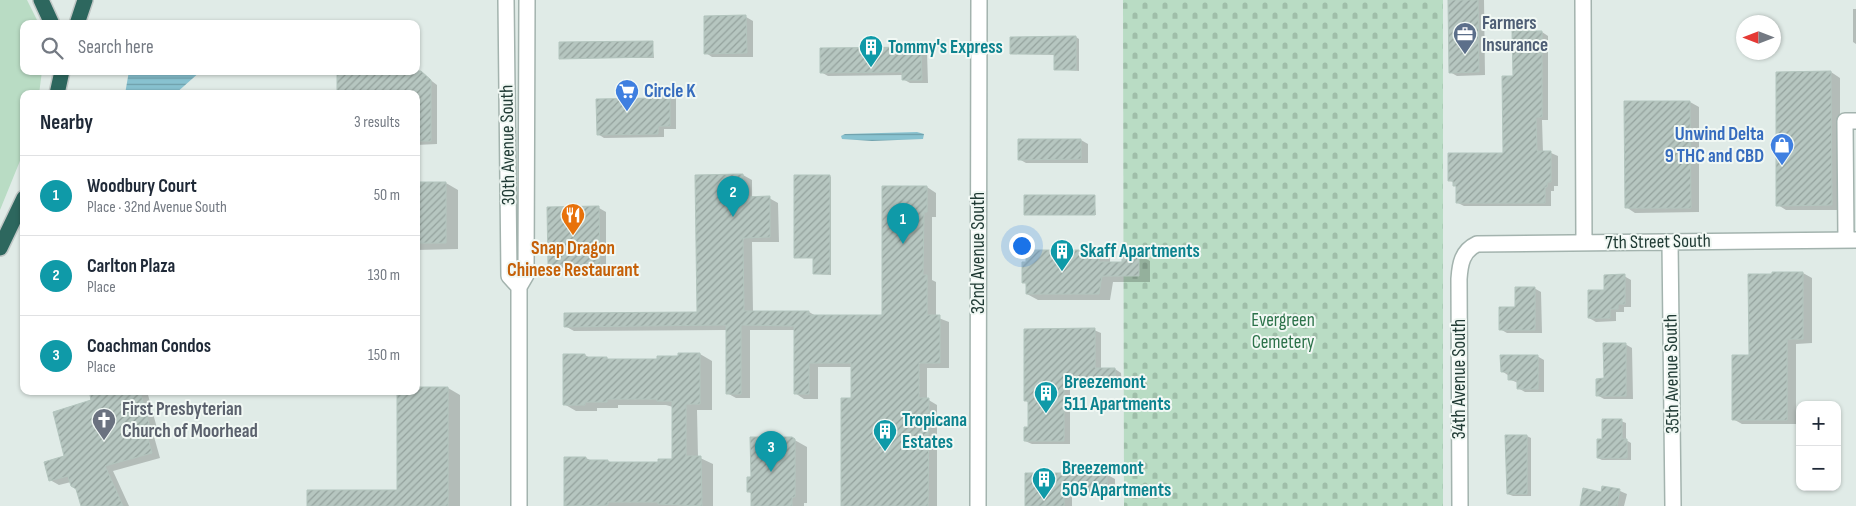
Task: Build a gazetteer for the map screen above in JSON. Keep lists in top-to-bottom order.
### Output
{
  "streets": {
    "street": [
      "30th Avenue South",
      "7th Street South",
      "32nd Avenue South",
      "35th Avenue South",
      "34th Avenue South"
    ]
  },
  "crossings": [
    ["7th Street South", "35th Avenue South"],
    ["7th Street South", "34th Avenue South"]
  ],
  "parks": ["Evergreen Cemetery"],
  "places": {
    "office": ["Farmers Insurance"],
    "building": [
      "Tommy's Express",
      "Skaff Apartments",
      "Breezemont 511 Apartments",
      "Tropicana Estates",
      "Breezemont 505 Apartments"
    ],
    "supermarket": ["Circle K"],
    "shop": ["Unwind Delta 9 THC and CBD"],
    "restaurant": ["Snap Dragon Chinese Restaurant"],
    "church": ["First Presbyterian Church of Moorhead"]
  },
  "north": "left",
  "page": {
    "search": "Search here",
    "heading": ["Nearby", "3 results"],
    "list": [
      {
        "mark": "1",
        "name": "Woodbury Court",
        "note": "Place · 32nd Avenue South",
        "value": "50 m"
      },
      {
        "mark": "2",
        "name": "Carlton Plaza",
        "note": "Place",
        "value": "130 m"
      },
      {
        "mark": "3",
        "name": "Coachman Condos",
        "note": "Place",
        "value": "150 m"
      }
    ],
    "pins": ["2", "1", "3"],
    "map_buttons": ["+", "−"]
  }
}
